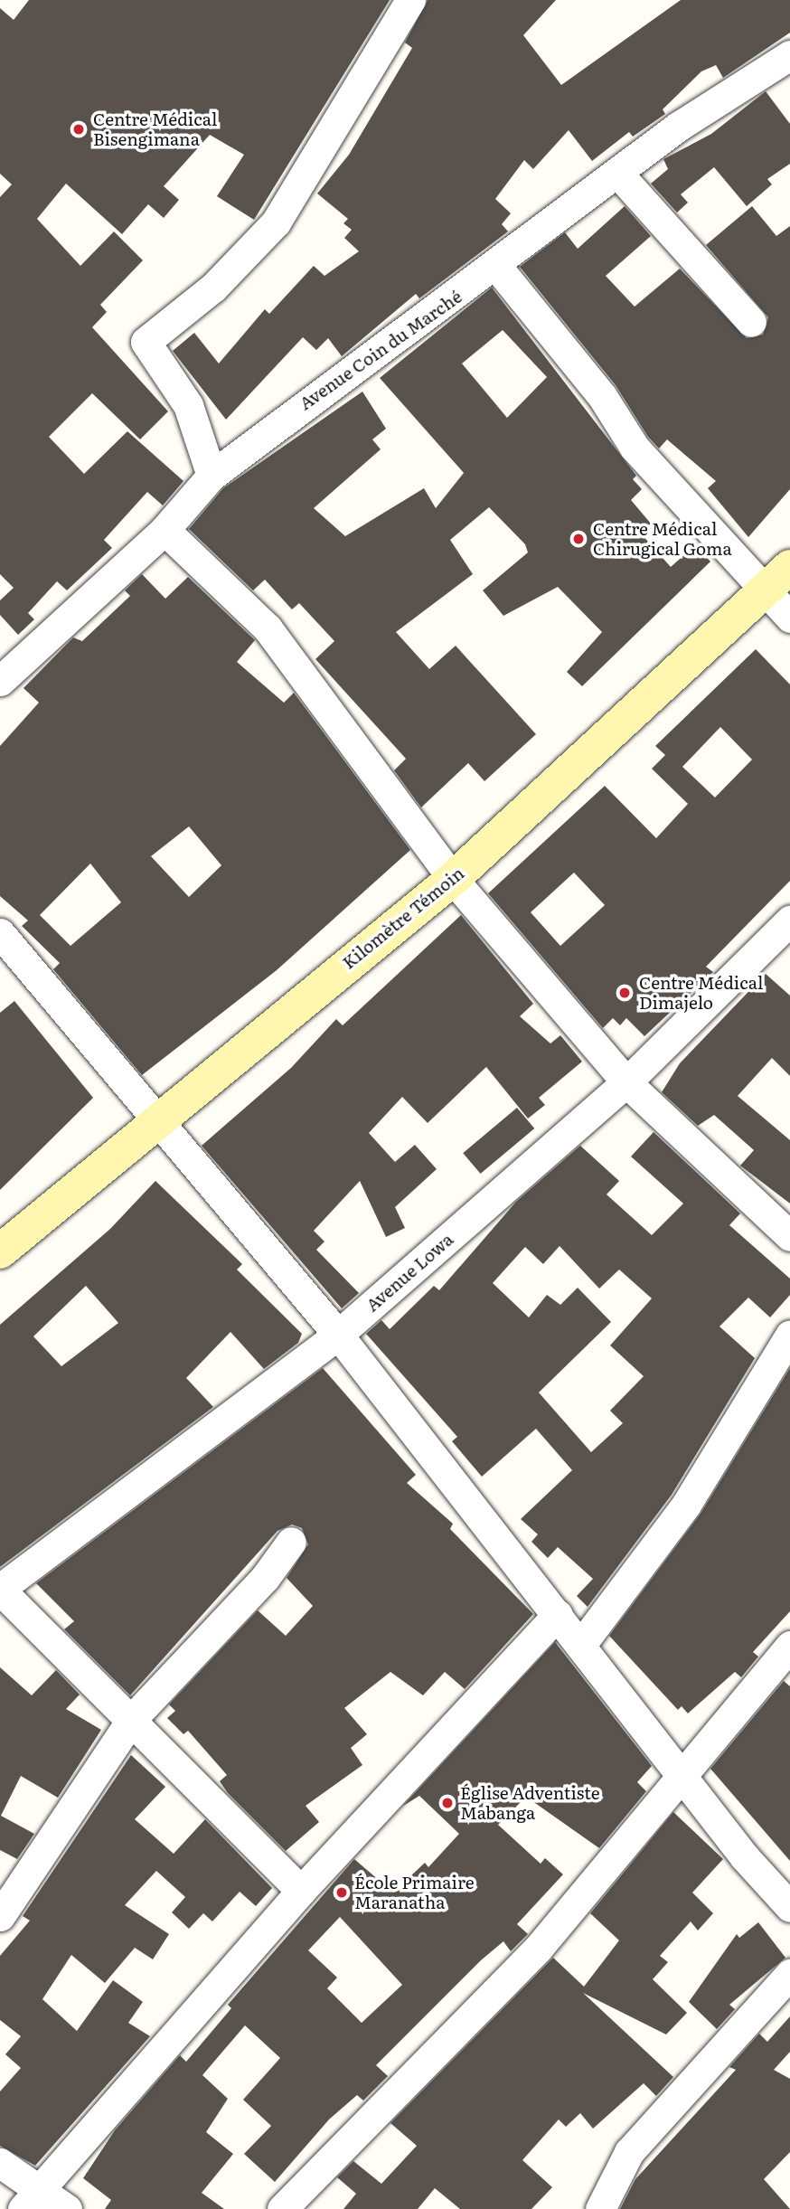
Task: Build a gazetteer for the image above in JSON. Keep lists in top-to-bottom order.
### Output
{
  "streets": {
    "main road": ["Kilomètre Témoin"],
    "street": ["Avenue Coin du Marché", "Avenue Lowa"]
  },
  "places": [
    "Centre Médical Bisengimana",
    "Centre Médical Chirugical Goma",
    "Centre Médical Dimajelo",
    "Église Adventiste Mabanga",
    "École Primaire Maranatha"
  ]
}
